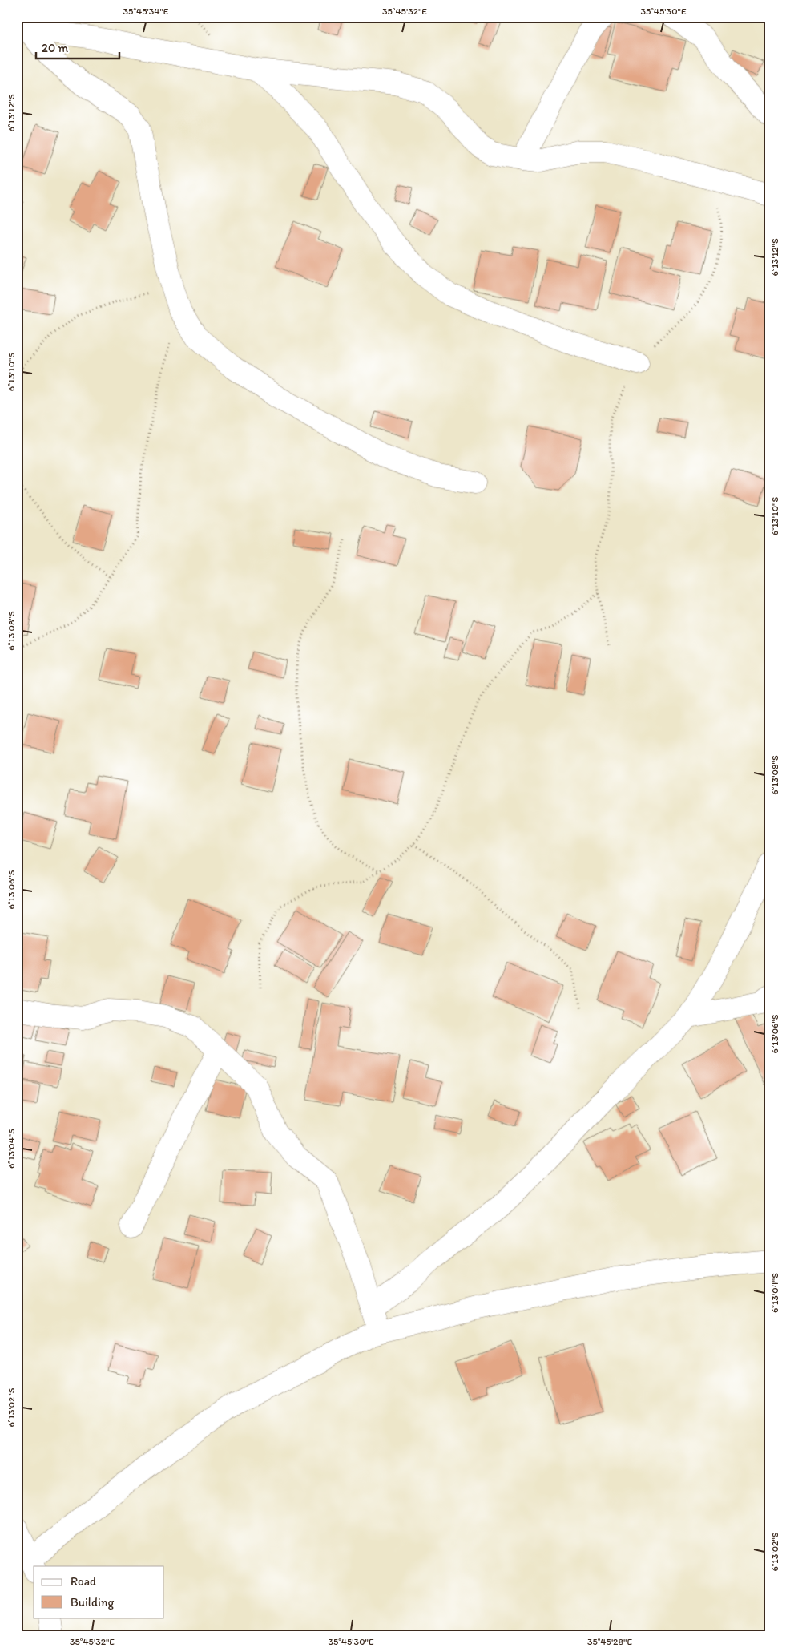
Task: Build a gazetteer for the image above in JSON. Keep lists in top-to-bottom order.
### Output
{
  "legend": ["Road", "Building"],
  "scale_bar": "20 m",
  "coordinates": [
    "35°45'34\"E",
    "35°45'32\"E",
    "35°45'30\"E",
    "6°13'12\"S",
    "6°13'10\"S",
    "6°13'08\"S",
    "6°13'06\"S",
    "6°13'04\"S",
    "6°13'02\"S",
    "35°45'28\"E"
  ]
}
